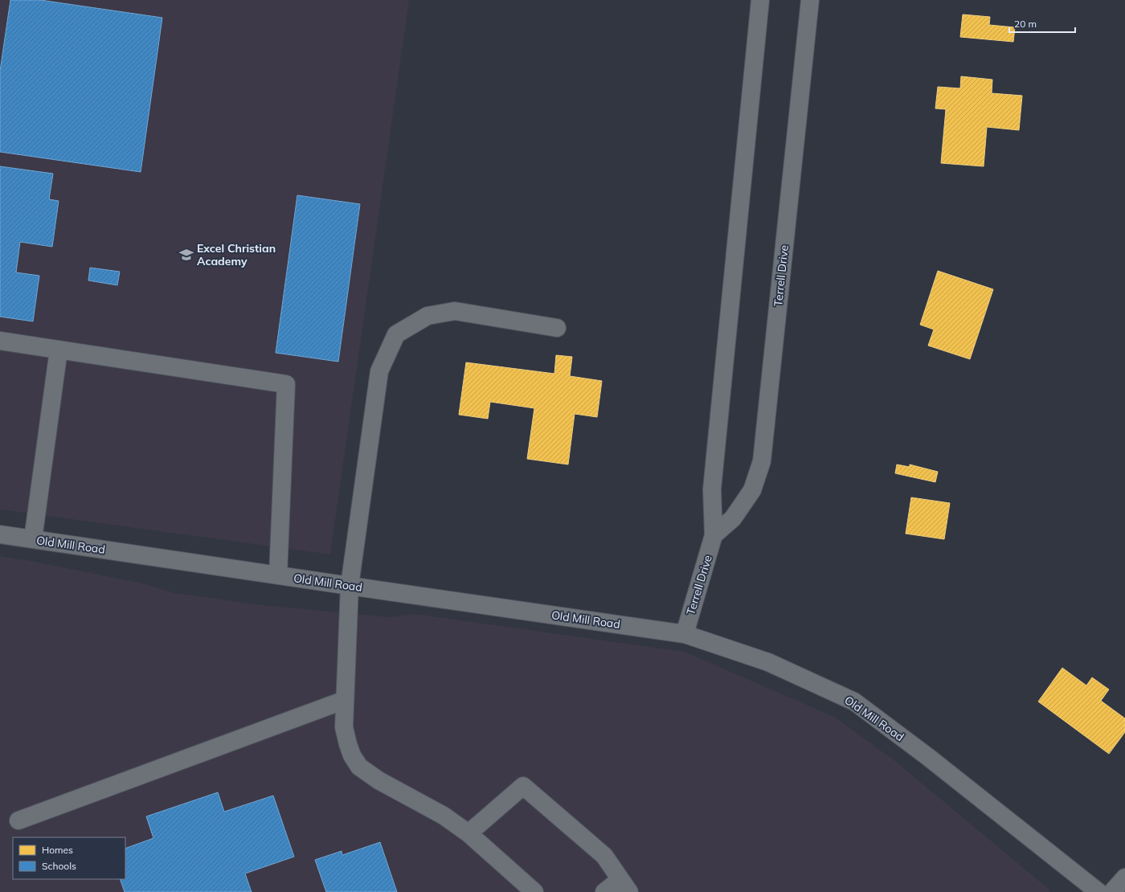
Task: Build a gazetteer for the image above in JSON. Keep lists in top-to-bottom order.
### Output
{
  "streets": {
    "street": ["Terrell Drive", "Old Mill Road"]
  },
  "crossings": [
    ["Terrell Drive", "Old Mill Road"]
  ],
  "places": {
    "school or university": ["Excel Christian Academy"]
  },
  "legend": ["Homes", "Schools"],
  "scale_bar": "20 m"
}
